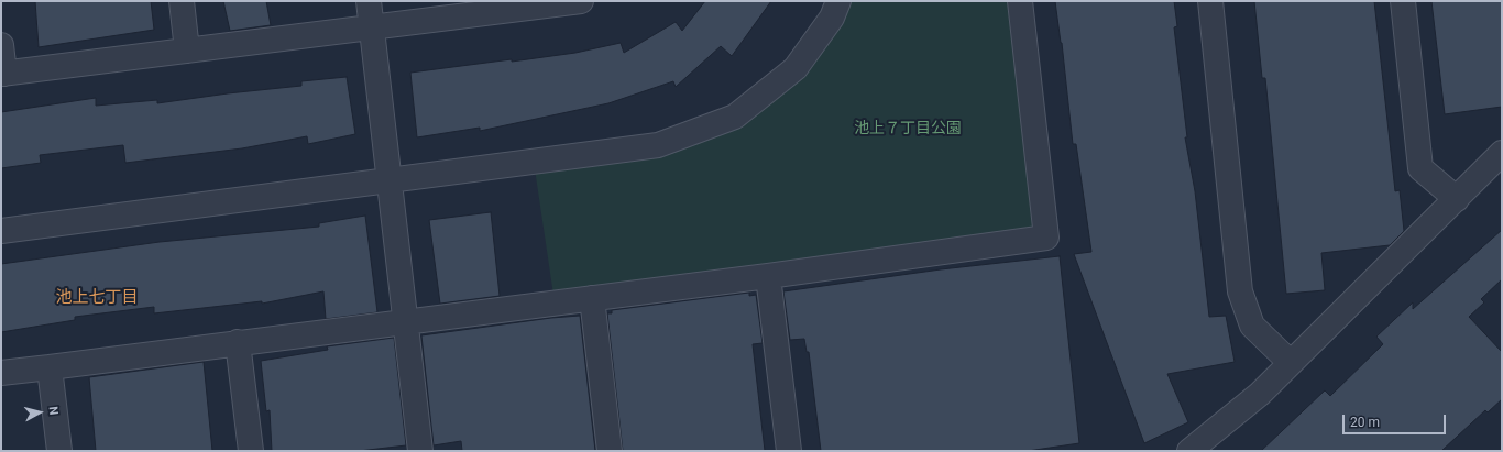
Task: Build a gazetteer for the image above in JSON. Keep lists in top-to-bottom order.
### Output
{
  "districts": ["池上七丁目"],
  "parks": ["池上７丁目公園"],
  "scale_bar": "20 m",
  "north": "right"
}
